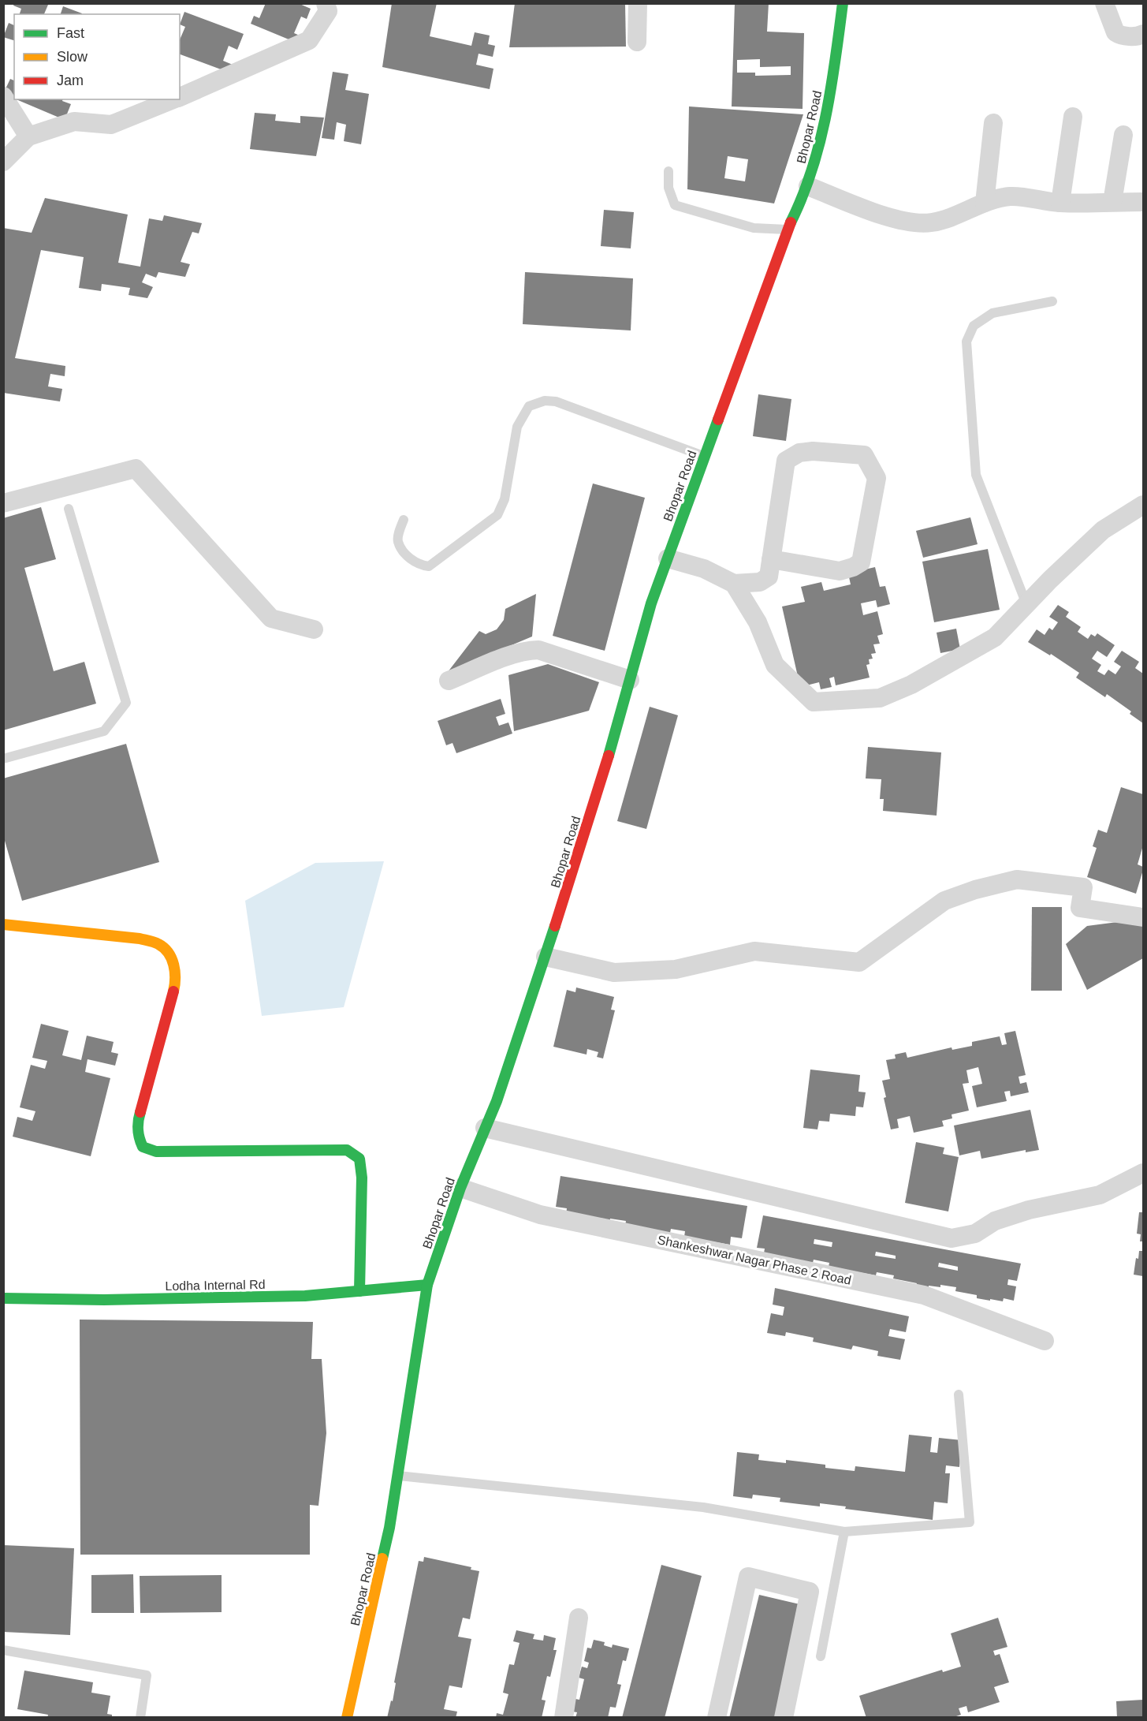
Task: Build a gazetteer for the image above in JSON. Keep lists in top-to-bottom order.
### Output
{
  "streets": {
    "street": ["Bhopar Road", "Shankeshwar Nagar Phase 2 Road", "Lodha Internal Rd"]
  },
  "crossings": [
    ["Bhopar Road", "Shankeshwar Nagar Phase 2 Road"],
    ["Bhopar Road", "Lodha Internal Rd"]
  ],
  "legend": ["Fast", "Slow", "Jam"]
}
